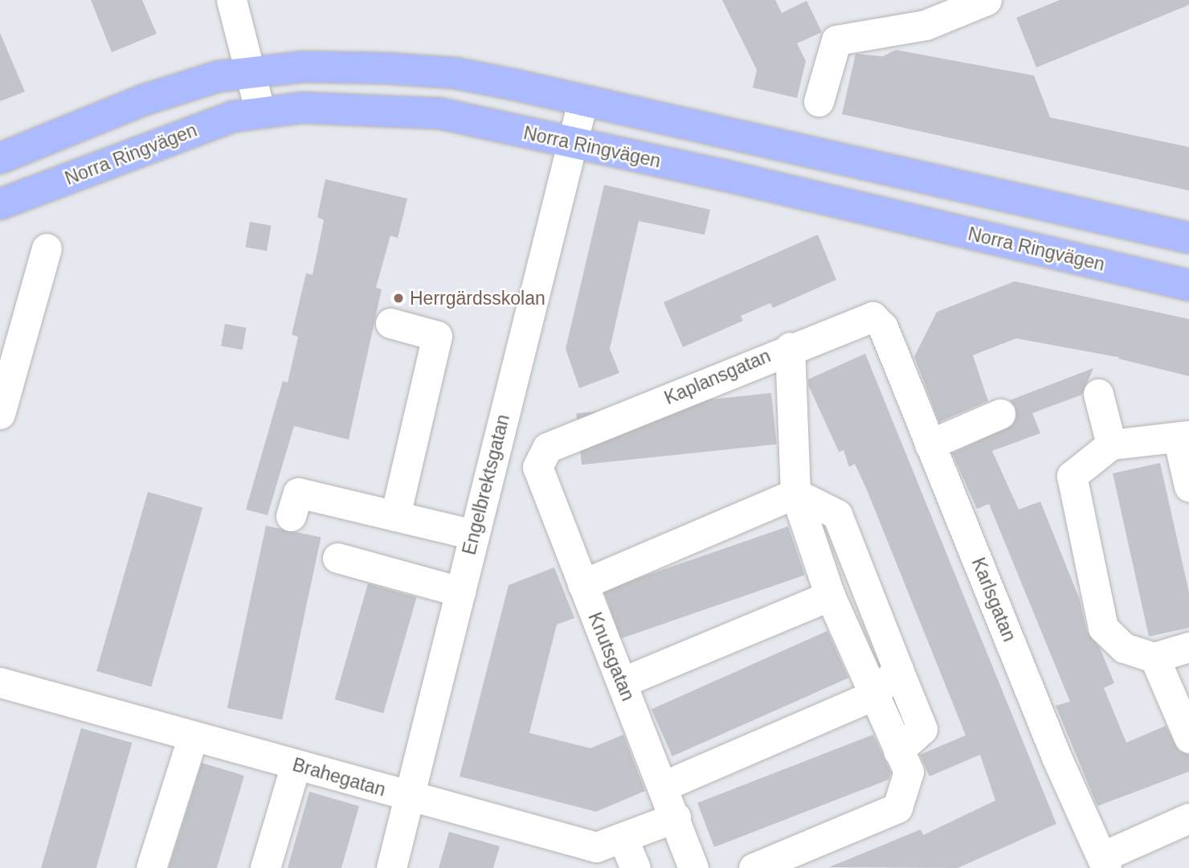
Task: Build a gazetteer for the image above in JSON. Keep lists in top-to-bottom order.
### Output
{
  "streets": {
    "main road": ["Norra Ringvägen"],
    "street": [
      "Kaplansgatan",
      "Engelbrektsgatan",
      "Karlsgatan",
      "Knutsgatan",
      "Brahegatan"
    ]
  },
  "crossings": [
    ["Norra Ringvägen", "Engelbrektsgatan"],
    ["Kaplansgatan", "Karlsgatan"],
    ["Kaplansgatan", "Knutsgatan"],
    ["Engelbrektsgatan", "Brahegatan"],
    ["Knutsgatan", "Brahegatan"]
  ],
  "places": ["Herrgärdsskolan"]
}
